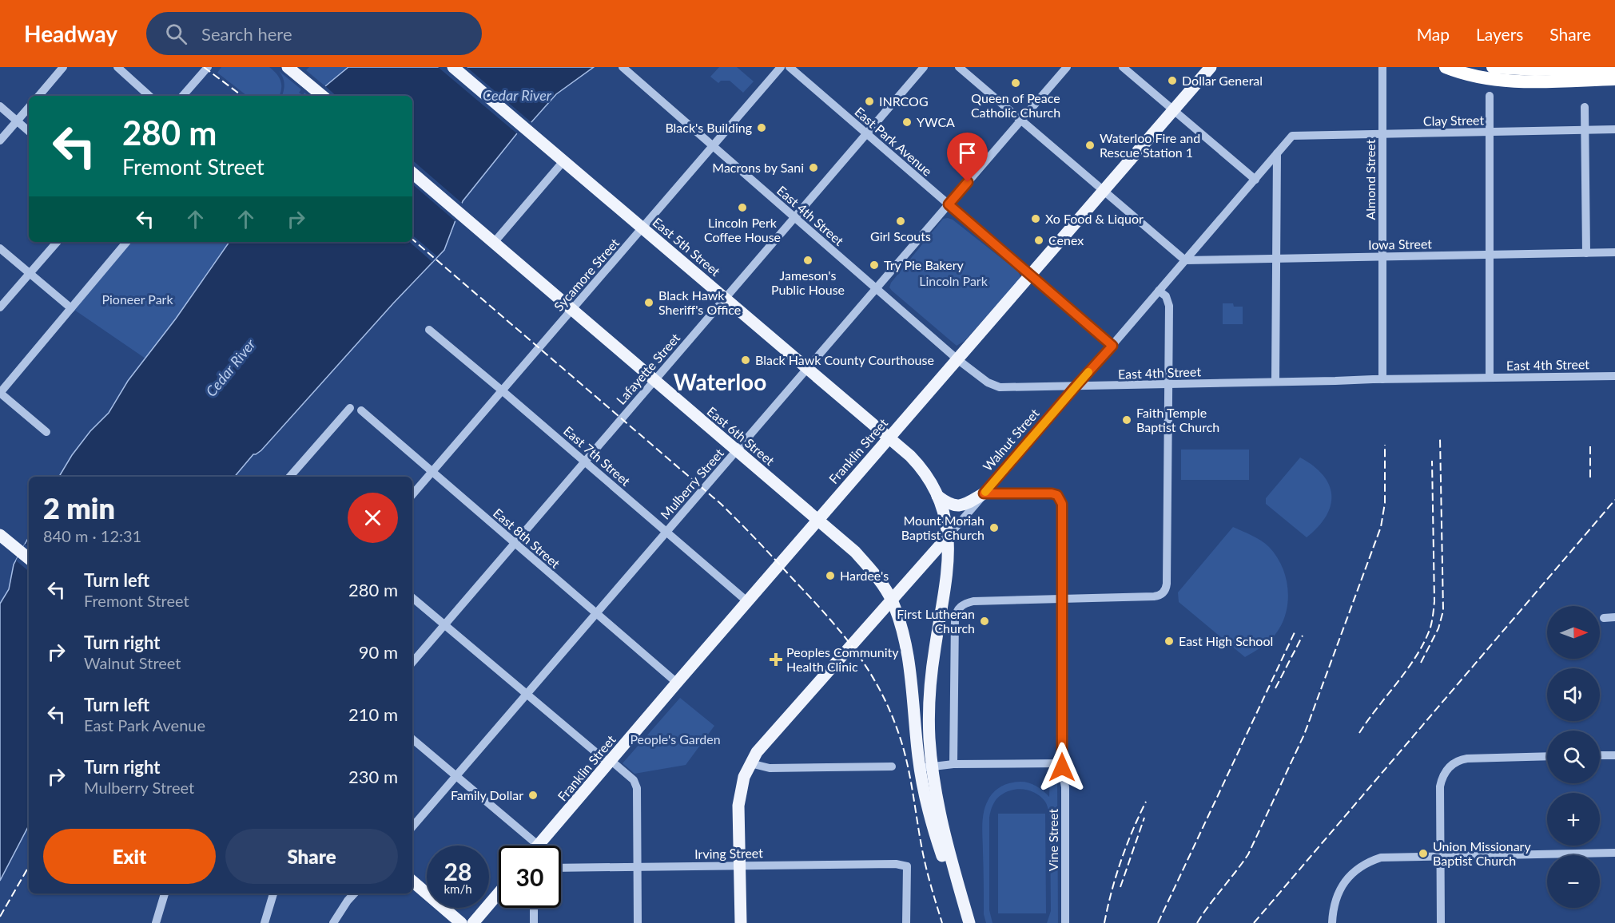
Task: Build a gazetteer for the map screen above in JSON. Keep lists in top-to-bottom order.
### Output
{
  "streets": {
    "main road": [
      "East 5th Street",
      "East 6th Street",
      "Walnut Street",
      "Franklin Street"
    ],
    "street": [
      "Clay Street",
      "East Park Avenue",
      "Almond Street",
      "East 4th Street",
      "Iowa Street",
      "Sycamore Street",
      "Lafayette Street",
      "East 7th Street",
      "Mulberry Street",
      "East 8th Street",
      "Vine Street",
      "Irving Street"
    ]
  },
  "crossings": [
    ["Clay Street", "Almond Street"],
    ["Clay Street", "Walnut Street"],
    ["East Park Avenue", "Lafayette Street"],
    ["East Park Avenue", "Walnut Street"],
    ["East Park Avenue", "Franklin Street"],
    ["East Park Avenue", "Mulberry Street"],
    ["Almond Street", "East 4th Street"],
    ["Almond Street", "Iowa Street"],
    ["East 4th Street", "Sycamore Street"],
    ["East 4th Street", "Lafayette Street"],
    ["East 4th Street", "Walnut Street"],
    ["East 4th Street", "Franklin Street"],
    ["East 4th Street", "Mulberry Street"],
    ["Iowa Street", "Walnut Street"],
    ["East 5th Street", "Sycamore Street"],
    ["East 5th Street", "Lafayette Street"],
    ["East 5th Street", "East 6th Street"],
    ["East 5th Street", "Walnut Street"],
    ["East 5th Street", "Franklin Street"],
    ["East 5th Street", "Mulberry Street"],
    ["Sycamore Street", "East 6th Street"],
    ["Sycamore Street", "East 7th Street"],
    ["Sycamore Street", "East 8th Street"],
    ["Lafayette Street", "East 6th Street"],
    ["Lafayette Street", "East 7th Street"],
    ["Lafayette Street", "East 8th Street"],
    ["East 6th Street", "Walnut Street"],
    ["East 6th Street", "Franklin Street"],
    ["East 6th Street", "Mulberry Street"],
    ["Walnut Street", "Vine Street"],
    ["Walnut Street", "Irving Street"],
    ["Franklin Street", "East 7th Street"],
    ["Franklin Street", "East 8th Street"],
    ["East 7th Street", "Mulberry Street"],
    ["Mulberry Street", "East 8th Street"]
  ],
  "districts": ["Waterloo"],
  "water": ["Cedar River"],
  "parks": ["Lincoln Park", "Pioneer Park", "People's Garden"],
  "places": {
    "other": [
      "Dollar General",
      "Queen of Peace Catholic Church",
      "INRCOG",
      "YWCA",
      "Black's Building",
      "Waterloo Fire and Rescue Station 1",
      "Macrons by Sani",
      "Lincoln Perk Coffee House",
      "Xo Food & Liquor",
      "Girl Scouts",
      "Cenex",
      "Jameson's Public House",
      "Try Pie Bakery",
      "Black Hawk Sheriff's Office",
      "Black Hawk County Courthouse",
      "Faith Temple Baptist Church",
      "Mount Moriah Baptist Church",
      "Hardee's",
      "First Lutheran Church",
      "East High School",
      "Family Dollar",
      "Union Missionary Baptist Church"
    ],
    "health": ["Peoples Community Health Clinic"]
  },
  "north": "right",
  "page": {
    "header": "Headway",
    "search": "Search here",
    "nav": ["Map", "Layers", "Share"],
    "turn": ["280 m", "Fremont Street"],
    "heading": ["2 min", "840 m · 12:31"],
    "list": [
      {
        "name": "Turn left",
        "note": "Fremont Street",
        "value": "280 m"
      },
      {
        "name": "Turn right",
        "note": "Walnut Street",
        "value": "90 m"
      },
      {
        "name": "Turn left",
        "note": "East Park Avenue",
        "value": "210 m"
      },
      {
        "name": "Turn right",
        "note": "Mulberry Street",
        "value": "230 m"
      }
    ],
    "map_buttons": ["+", "−"],
    "buttons": ["Exit", "Share"],
    "speed": "28 km/h",
    "limit": "30"
  }
}
